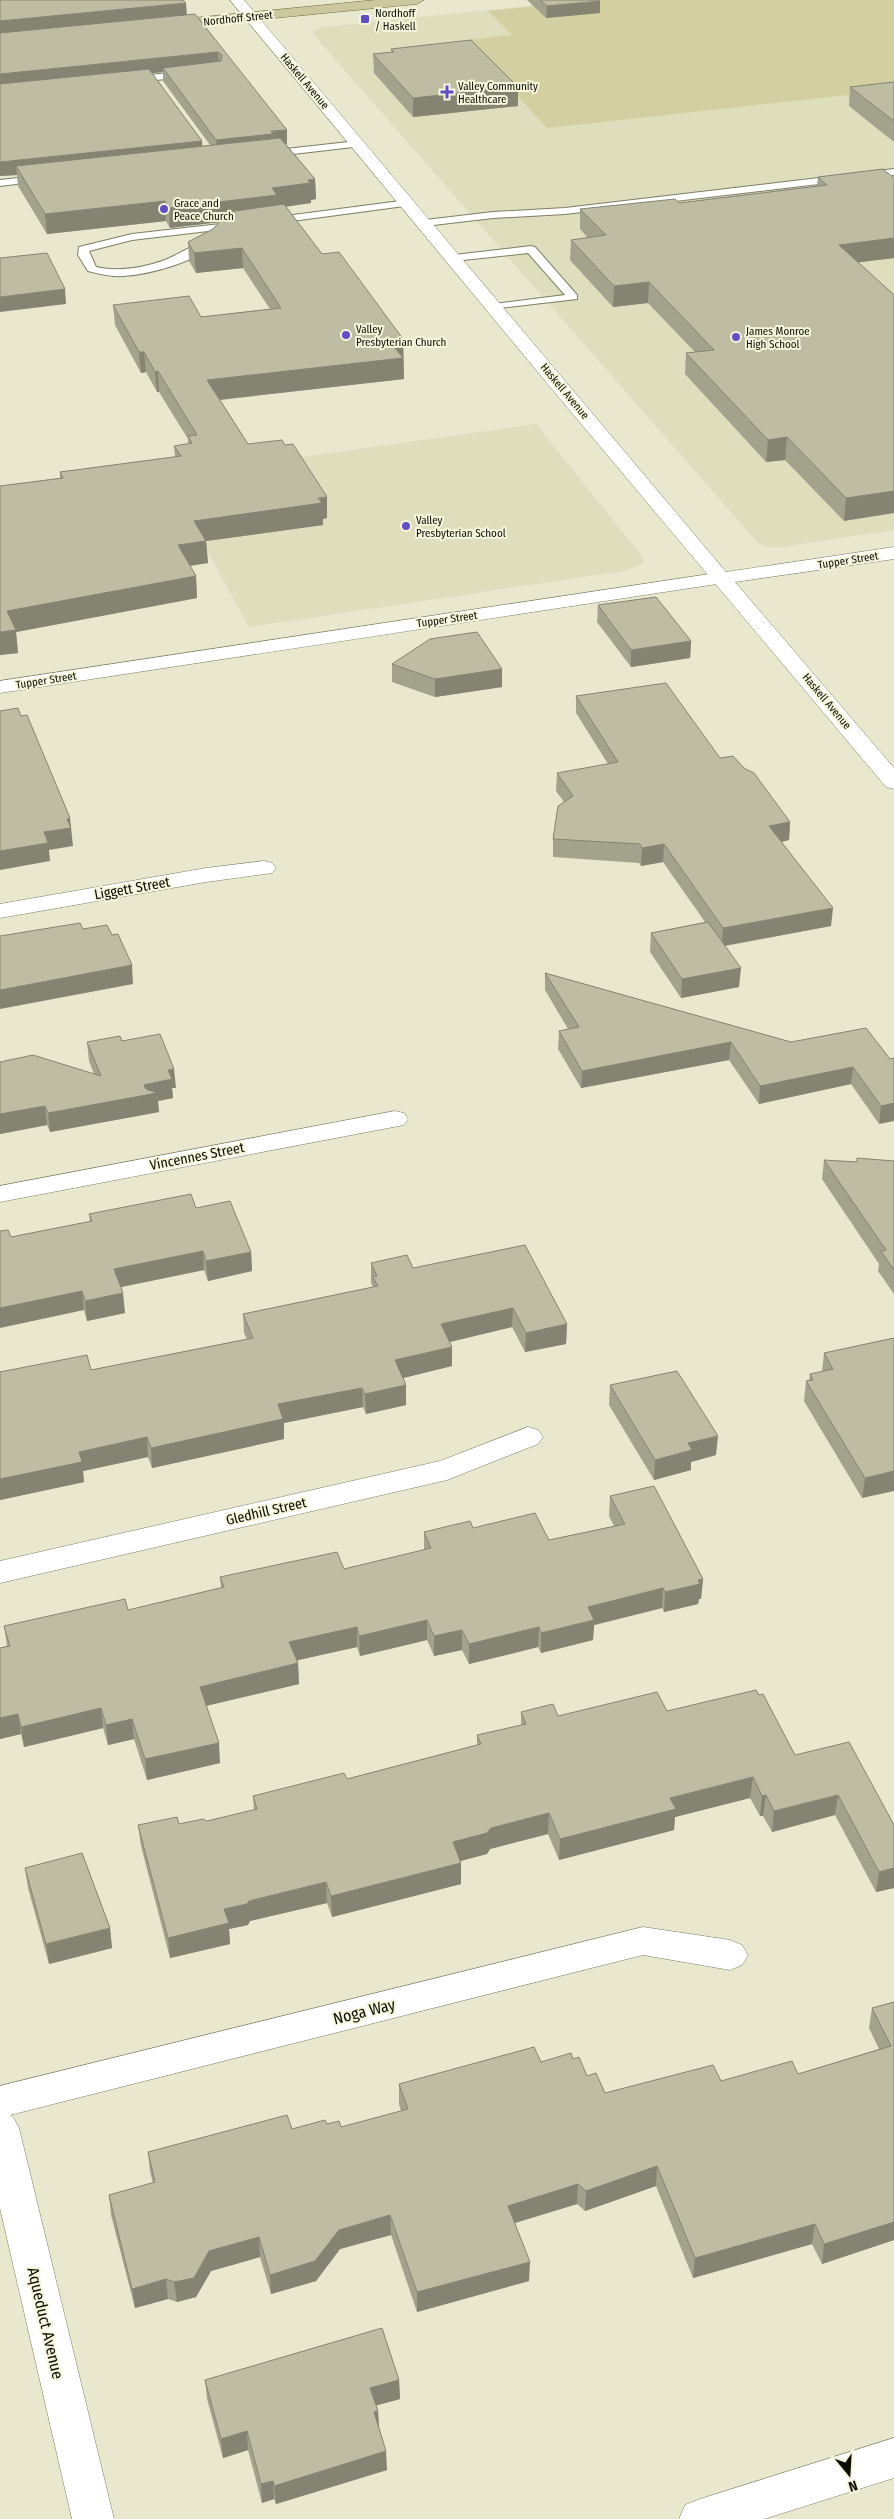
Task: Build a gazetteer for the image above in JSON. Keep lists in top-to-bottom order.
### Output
{
  "streets": {
    "main road": [
      "Nordhoff Street",
      "Haskell Avenue",
      "Tupper Street",
      "Liggett Street",
      "Vincennes Street",
      "Gledhill Street",
      "Noga Way",
      "Aqueduct Avenue"
    ]
  },
  "crossings": [
    ["Nordhoff Street", "Haskell Avenue"],
    ["Haskell Avenue", "Tupper Street"]
  ],
  "places": {
    "transit": ["Nordhoff / Haskell"],
    "health": ["Valley Community Healthcare"],
    "other": [
      "Grace and Peace Church",
      "Valley Presbyterian Church",
      "James Monroe High School",
      "Valley Presbyterian School"
    ]
  },
  "north": "bottom"
}
